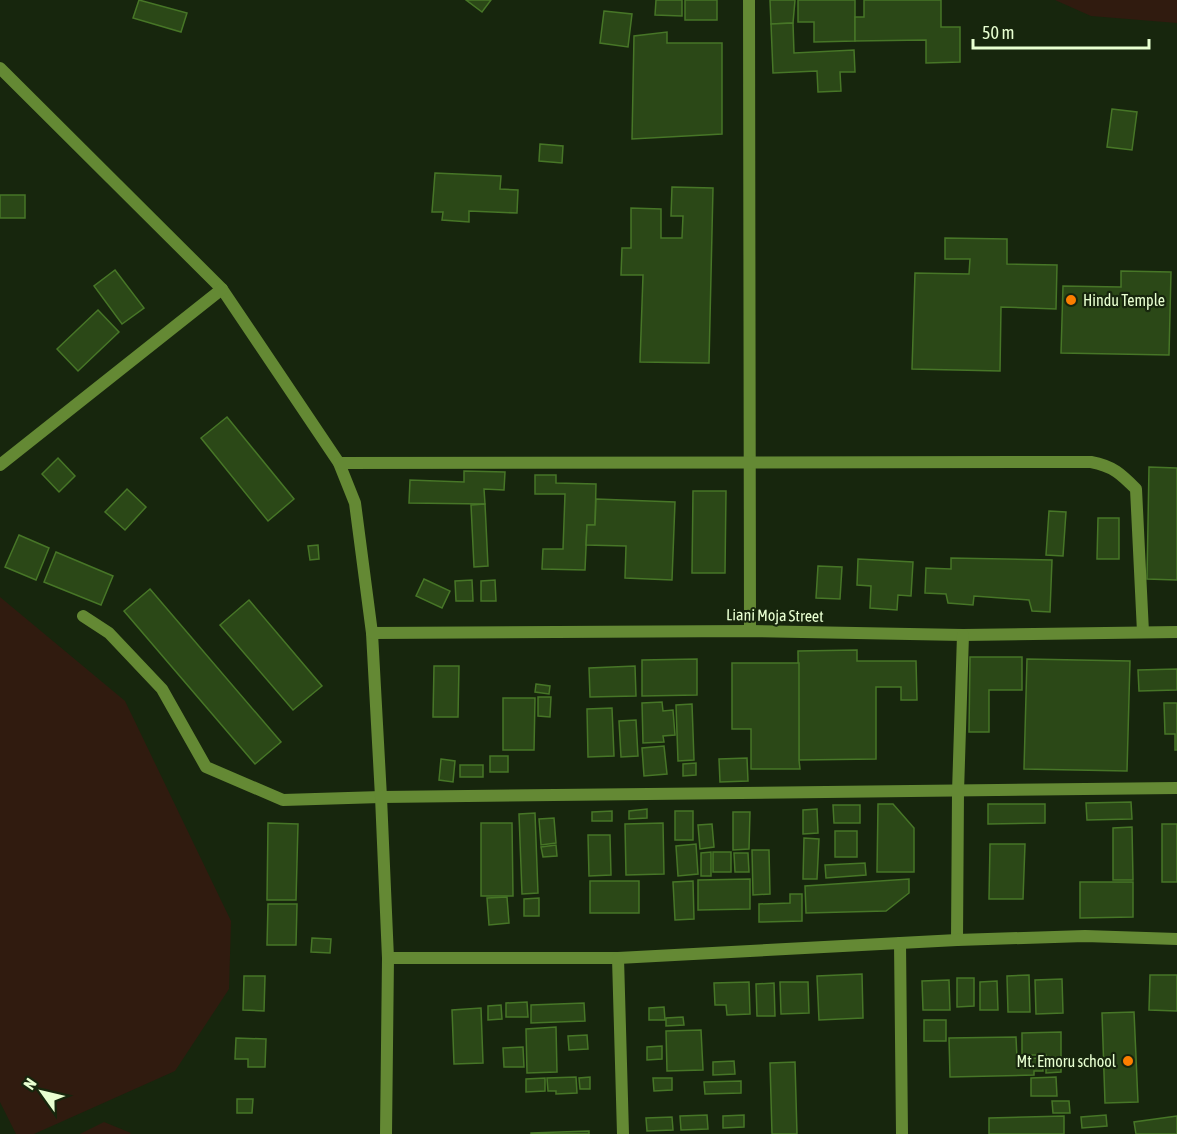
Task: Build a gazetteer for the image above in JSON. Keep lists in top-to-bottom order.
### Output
{
  "streets": {
    "street": ["Liani Moja Street"]
  },
  "places": ["Hindu Temple", "Mt. Emoru school"],
  "scale_bar": "50 m",
  "north": "top left"
}
